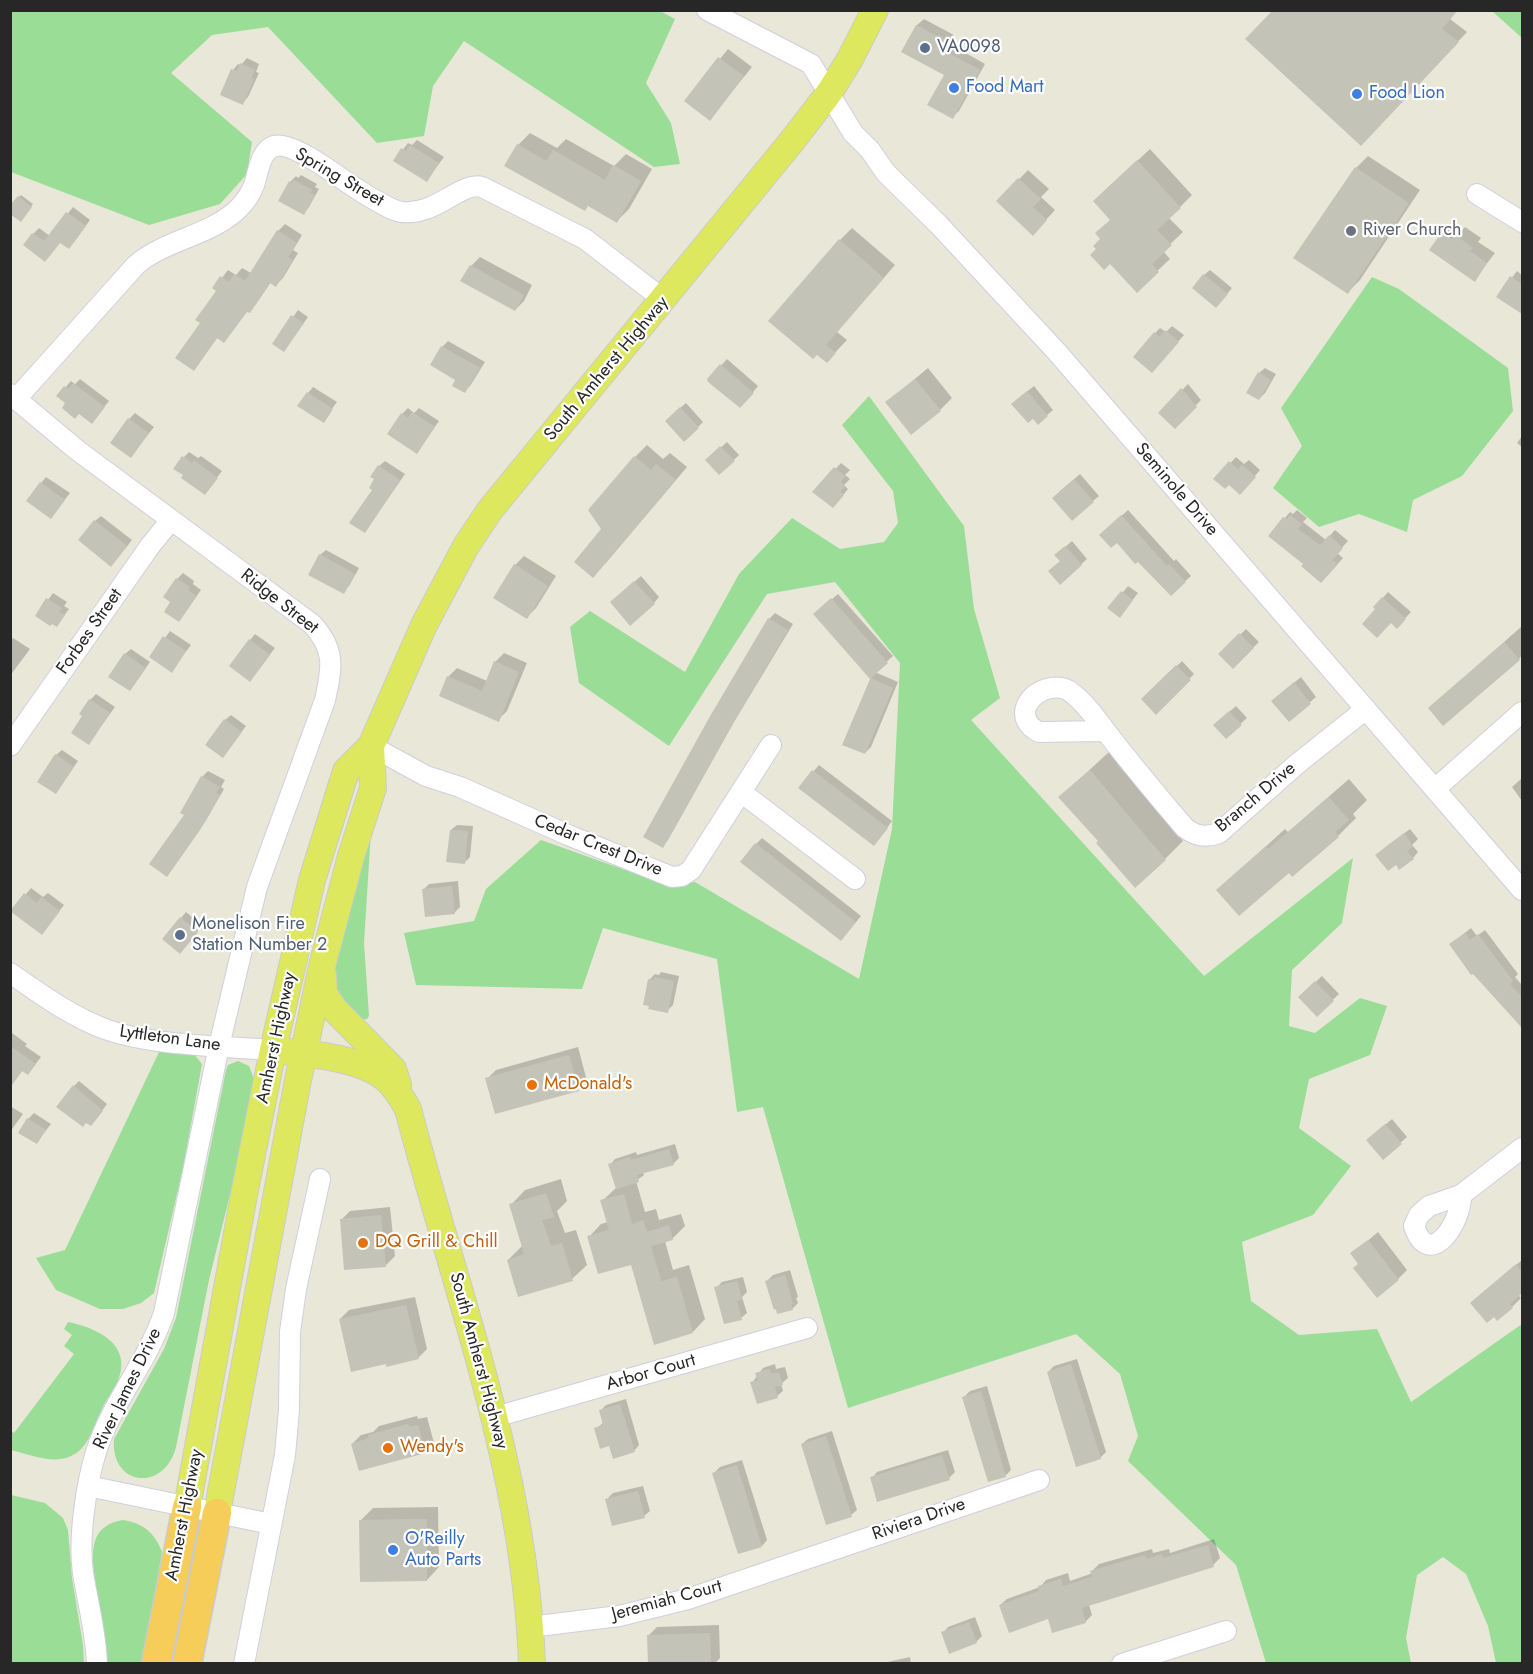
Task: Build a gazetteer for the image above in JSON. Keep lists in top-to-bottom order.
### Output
{
  "streets": {
    "highway": ["Amherst Highway"],
    "main road": ["South Amherst Highway"],
    "street": [
      "Spring Street",
      "Seminole Drive",
      "Ridge Street",
      "Forbes Street",
      "Branch Drive",
      "Cedar Crest Drive",
      "Lyttleton Lane",
      "Arbor Court",
      "River James Drive",
      "Riviera Drive",
      "Jeremiah Court"
    ]
  },
  "crossings": [
    ["Spring Street", "South Amherst Highway"],
    ["Spring Street", "Ridge Street"],
    ["South Amherst Highway", "Seminole Drive"],
    ["South Amherst Highway", "Cedar Crest Drive"],
    ["South Amherst Highway", "Amherst Highway"],
    ["South Amherst Highway", "Lyttleton Lane"],
    ["South Amherst Highway", "Arbor Court"],
    ["South Amherst Highway", "Jeremiah Court"],
    ["Seminole Drive", "Branch Drive"],
    ["Ridge Street", "Forbes Street"],
    ["Ridge Street", "Lyttleton Lane"],
    ["Ridge Street", "River James Drive"],
    ["Cedar Crest Drive", "Amherst Highway"],
    ["Amherst Highway", "Lyttleton Lane"],
    ["Lyttleton Lane", "River James Drive"],
    ["Riviera Drive", "Jeremiah Court"]
  ],
  "places": [
    "VA0098",
    "Food Mart",
    "Food Lion",
    "River Church",
    "Monelison Fire Station Number 2",
    "McDonald's",
    "DQ Grill & Chill",
    "Wendy's",
    "O'Reilly Auto Parts"
  ]
}
